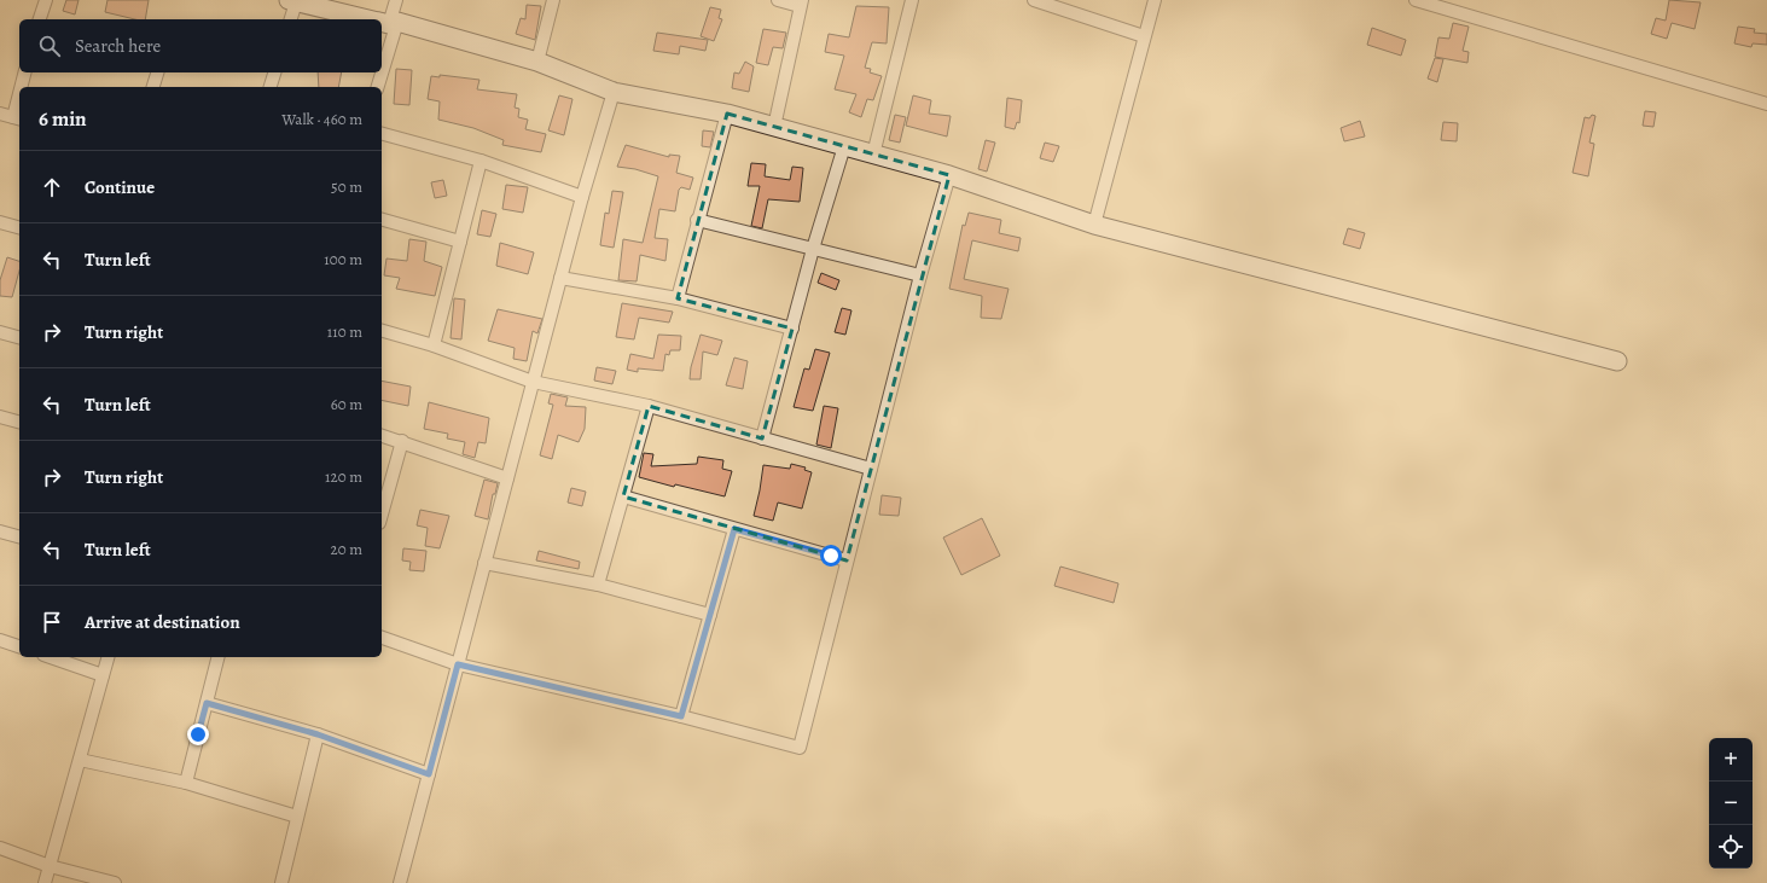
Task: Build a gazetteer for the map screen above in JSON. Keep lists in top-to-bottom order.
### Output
{
  "page": {
    "search": "Search here",
    "heading": ["6 min", "Walk · 460 m"],
    "list": [
      ["Continue", "50 m"],
      ["Turn left", "100 m"],
      ["Turn right", "110 m"],
      ["Turn left", "60 m"],
      ["Turn right", "120 m"],
      ["Turn left", "20 m"],
      "Arrive at destination"
    ],
    "map_buttons": ["+", "−"]
  }
}
